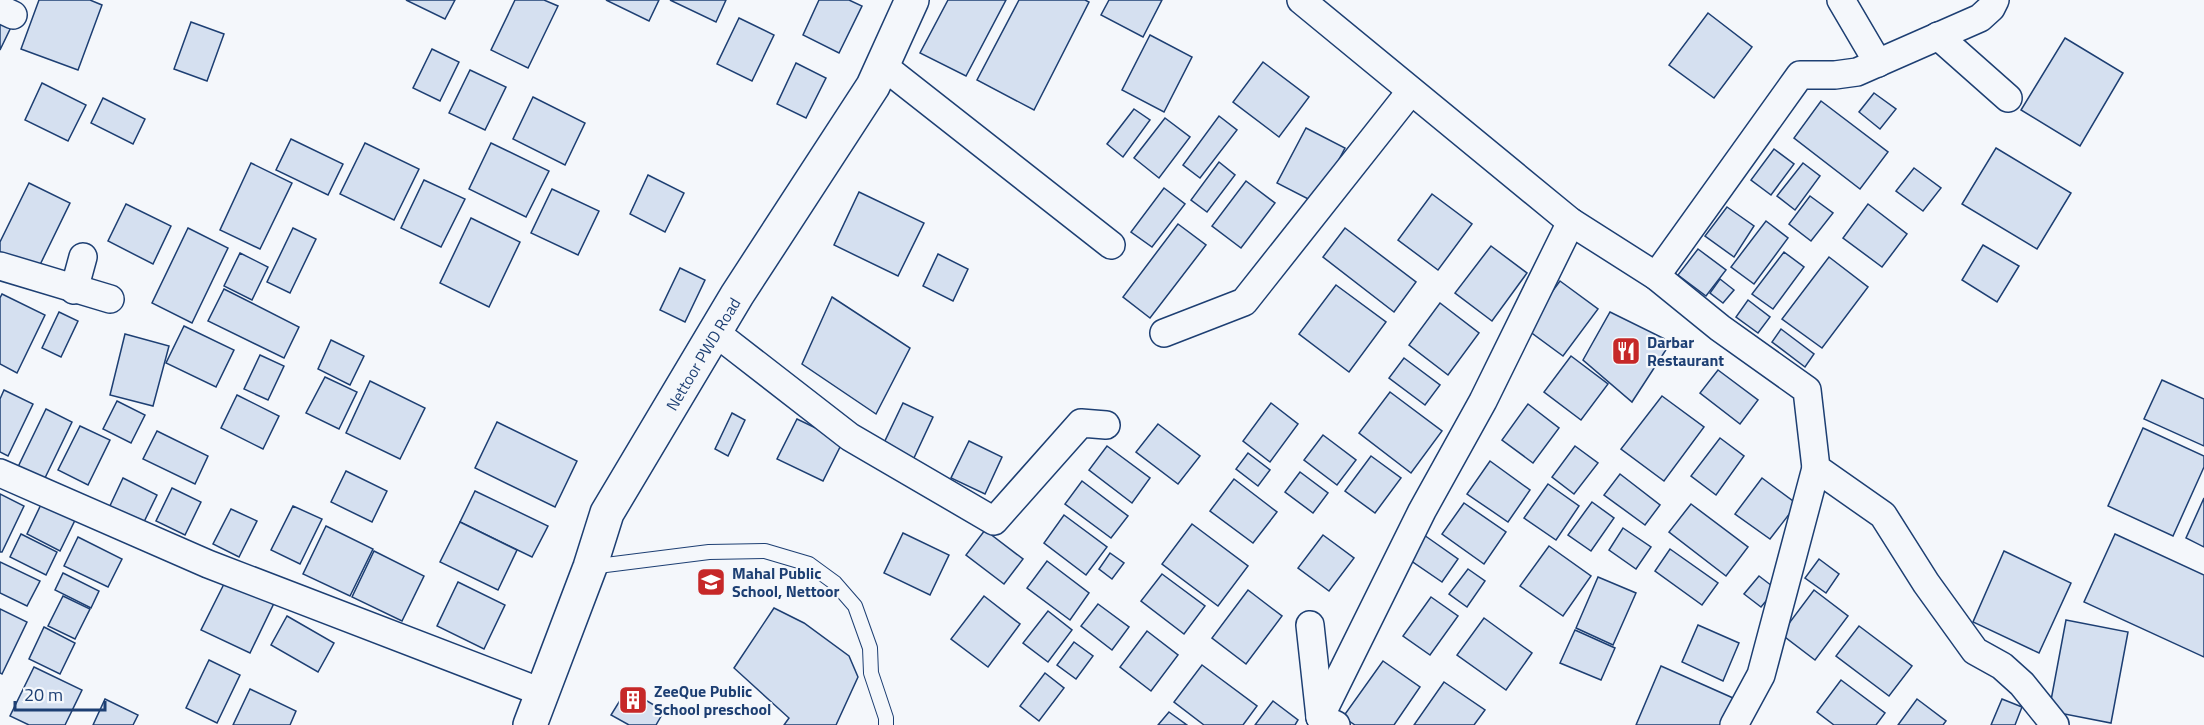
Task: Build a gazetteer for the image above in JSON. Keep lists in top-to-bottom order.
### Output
{
  "streets": {
    "street": ["Nettoor PWD Road"]
  },
  "places": {
    "restaurant": ["Darbar Restaurant"],
    "school or university": ["Mahal Public School, Nettoor"],
    "building": ["ZeeQue Public School preschool"]
  },
  "scale_bar": "20 m"
}
